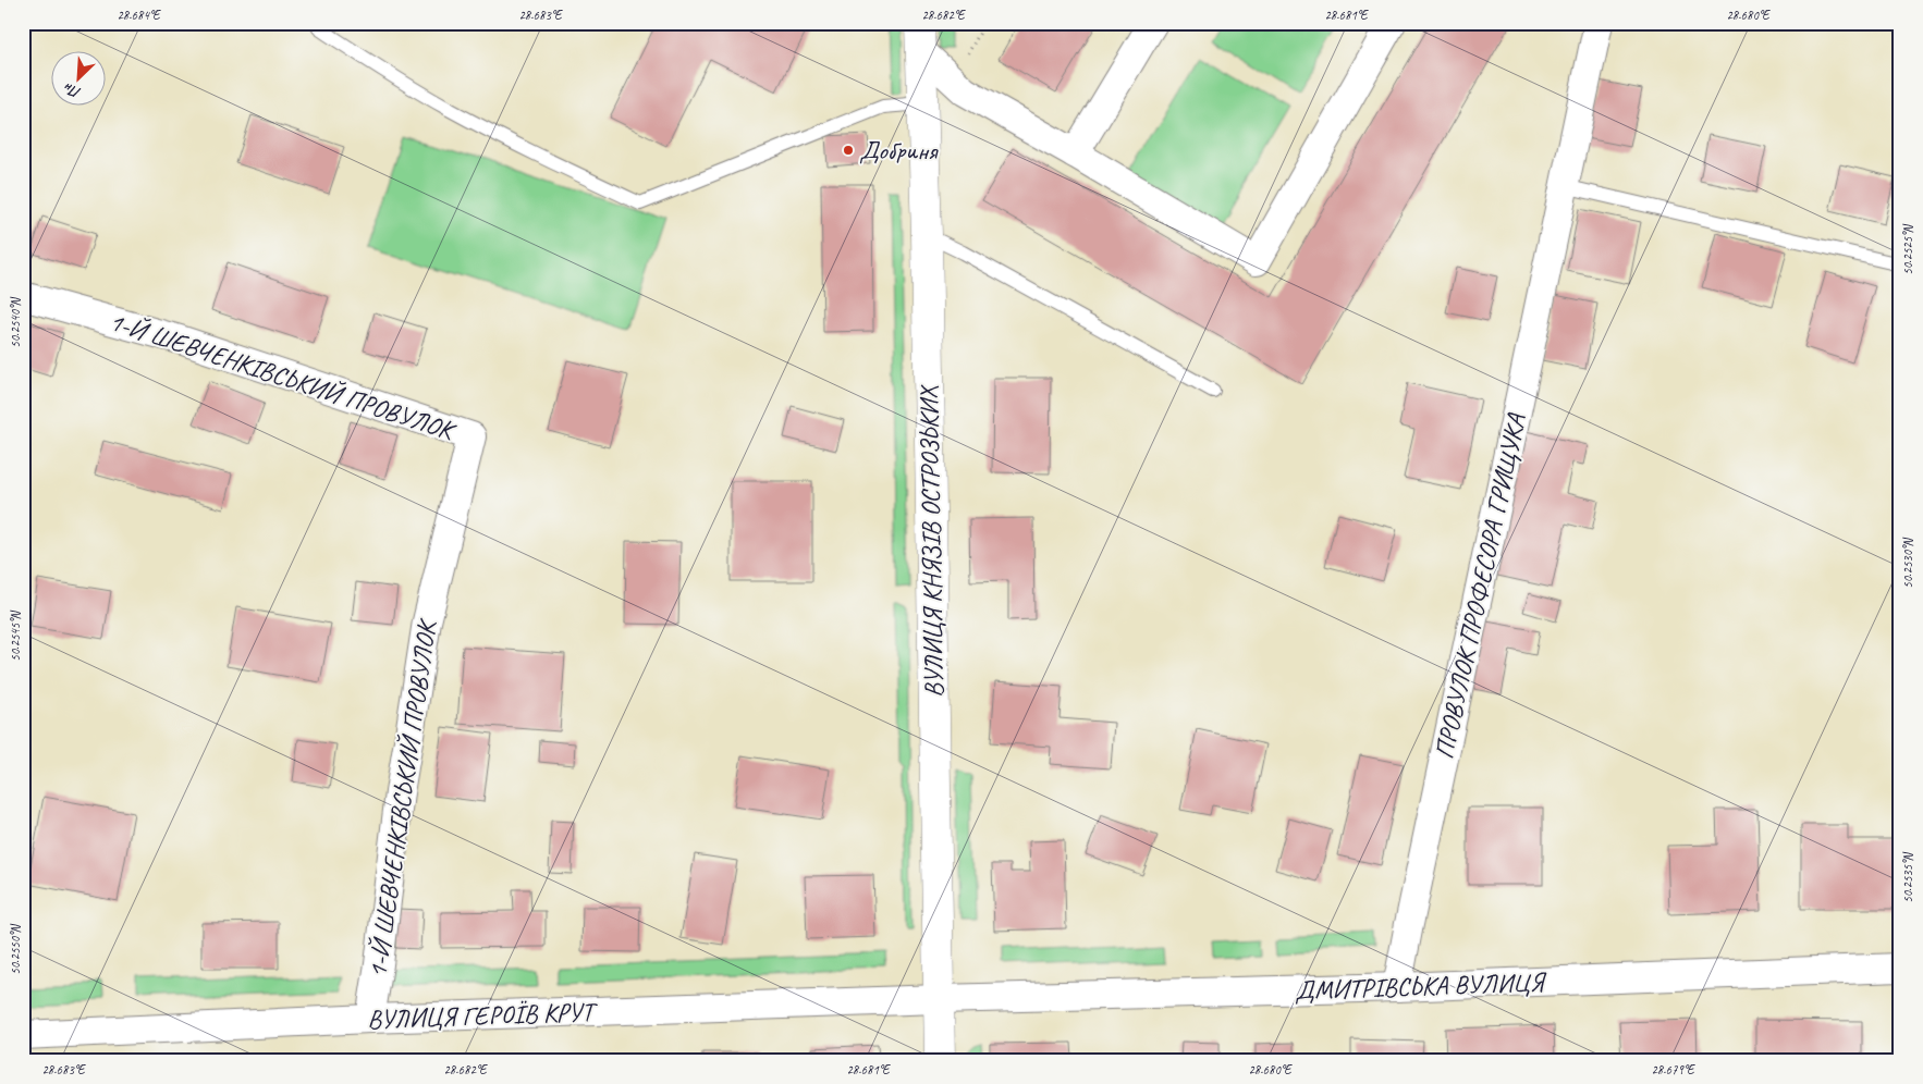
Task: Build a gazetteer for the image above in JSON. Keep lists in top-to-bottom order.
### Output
{
  "streets": {
    "street": [
      "1-Й ШЕВЧЕНКІВСЬКИЙ ПРОВУЛОК",
      "ВУЛИЦЯ КНЯЗІВ ОСТРОЗЬКИХ",
      "ПРОВУЛОК ПРОФЕСОРА ГРИЩУКА",
      "ДМИТРІВСЬКА ВУЛИЦЯ",
      "ВУЛИЦЯ ГЕРОЇВ КРУТ"
    ]
  },
  "crossings": [
    ["1-Й ШЕВЧЕНКІВСЬКИЙ ПРОВУЛОК", "ВУЛИЦЯ ГЕРОЇВ КРУТ"],
    ["ВУЛИЦЯ КНЯЗІВ ОСТРОЗЬКИХ", "ДМИТРІВСЬКА ВУЛИЦЯ"],
    ["ВУЛИЦЯ КНЯЗІВ ОСТРОЗЬКИХ", "ВУЛИЦЯ ГЕРОЇВ КРУТ"],
    ["ПРОВУЛОК ПРОФЕСОРА ГРИЩУКА", "ДМИТРІВСЬКА ВУЛИЦЯ"],
    ["ДМИТРІВСЬКА ВУЛИЦЯ", "ВУЛИЦЯ ГЕРОЇВ КРУТ"]
  ],
  "places": ["Добриня"],
  "north": "bottom left",
  "coordinates": [
    "28.684°E",
    "28.683°E",
    "28.682°E",
    "28.681°E",
    "28.680°E",
    "50.2525°N",
    "50.2540°N",
    "50.2530°N",
    "50.2545°N",
    "50.2535°N",
    "50.2550°N",
    "28.679°E"
  ]
}
